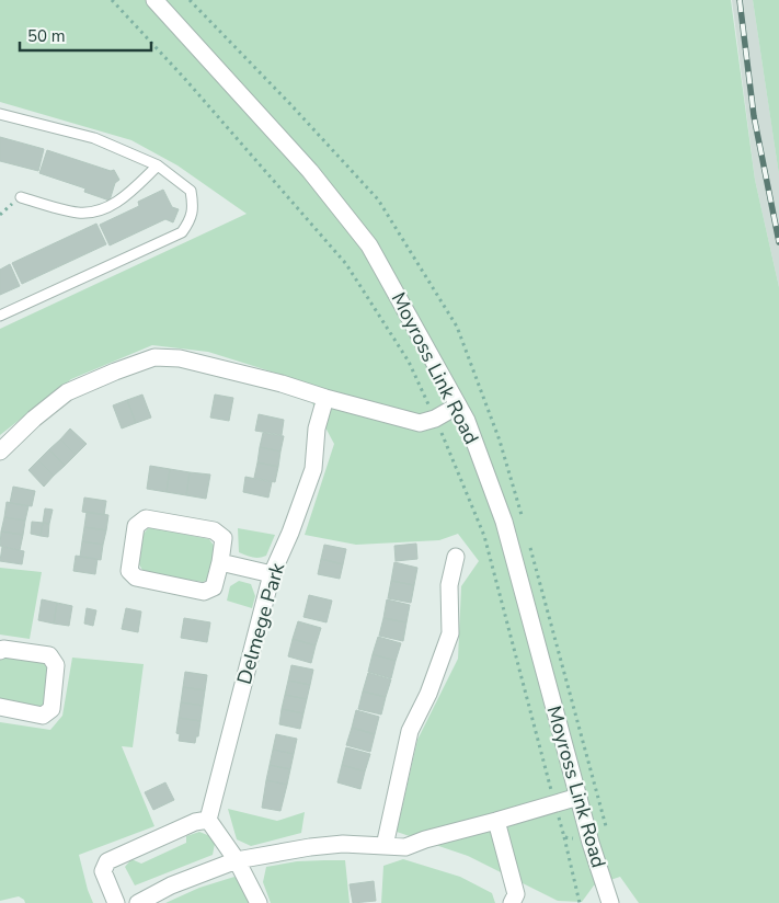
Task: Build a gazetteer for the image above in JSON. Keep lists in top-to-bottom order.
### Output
{
  "streets": {
    "street": ["Moyross Link Road", "Delmege Park"]
  },
  "scale_bar": "50 m"
}
